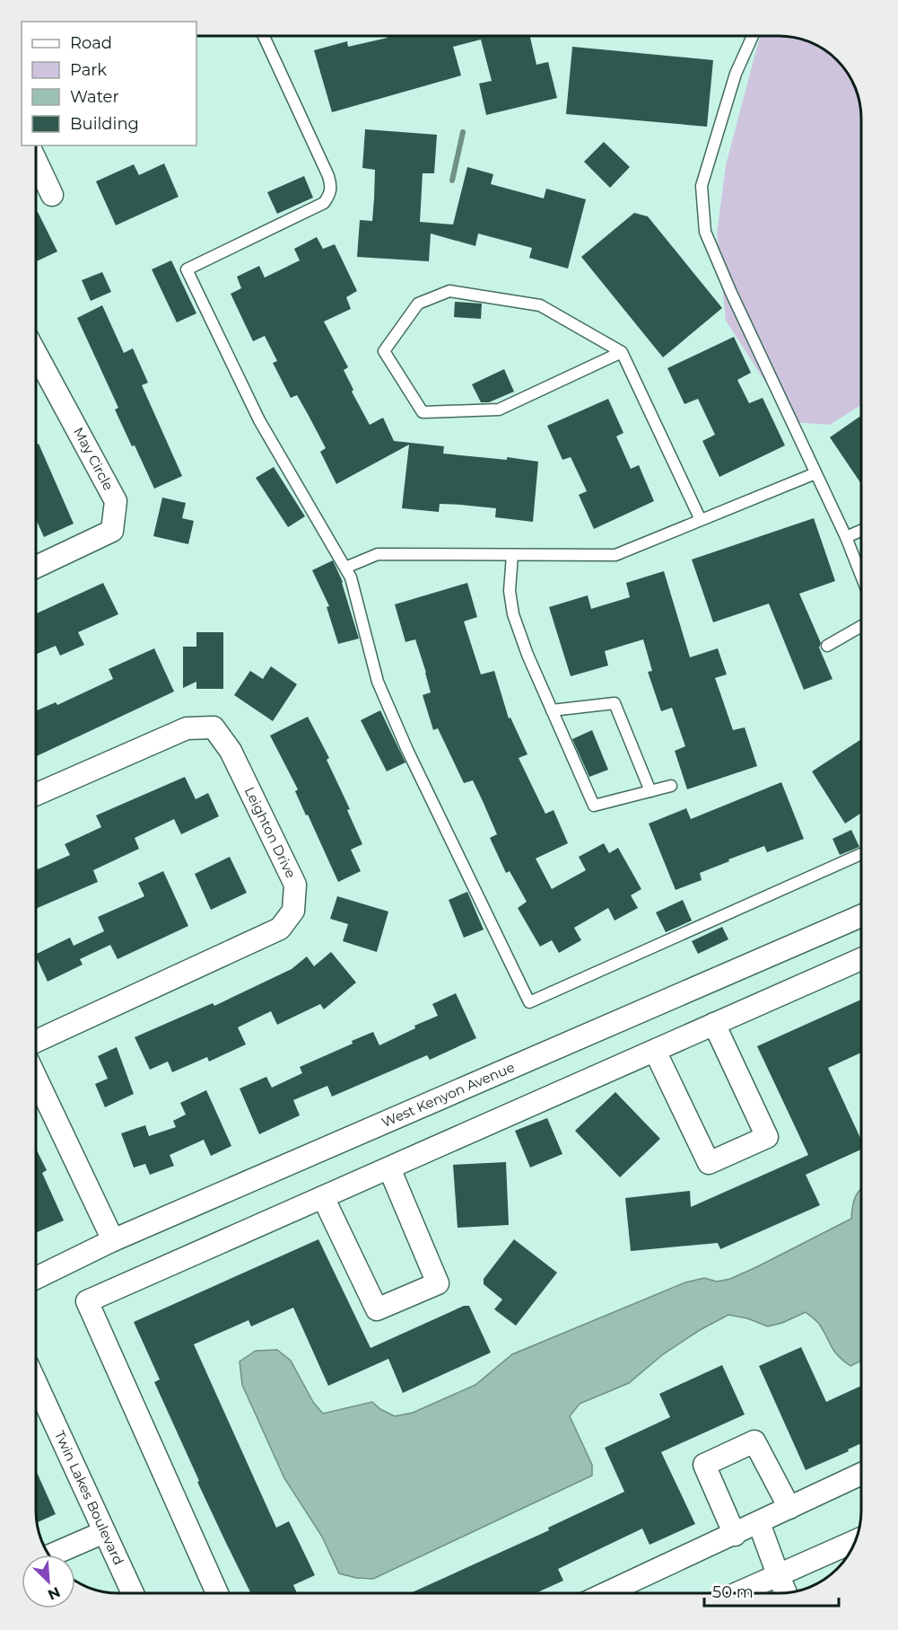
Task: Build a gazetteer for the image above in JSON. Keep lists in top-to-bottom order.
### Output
{
  "streets": {
    "street": [
      "May Circle",
      "Leighton Drive",
      "West Kenyon Avenue",
      "Twin Lakes Boulevard"
    ]
  },
  "legend": [
    "Road",
    "Park",
    "Water",
    "Building"
  ],
  "scale_bar": "50 m",
  "north": "bottom right"
}
